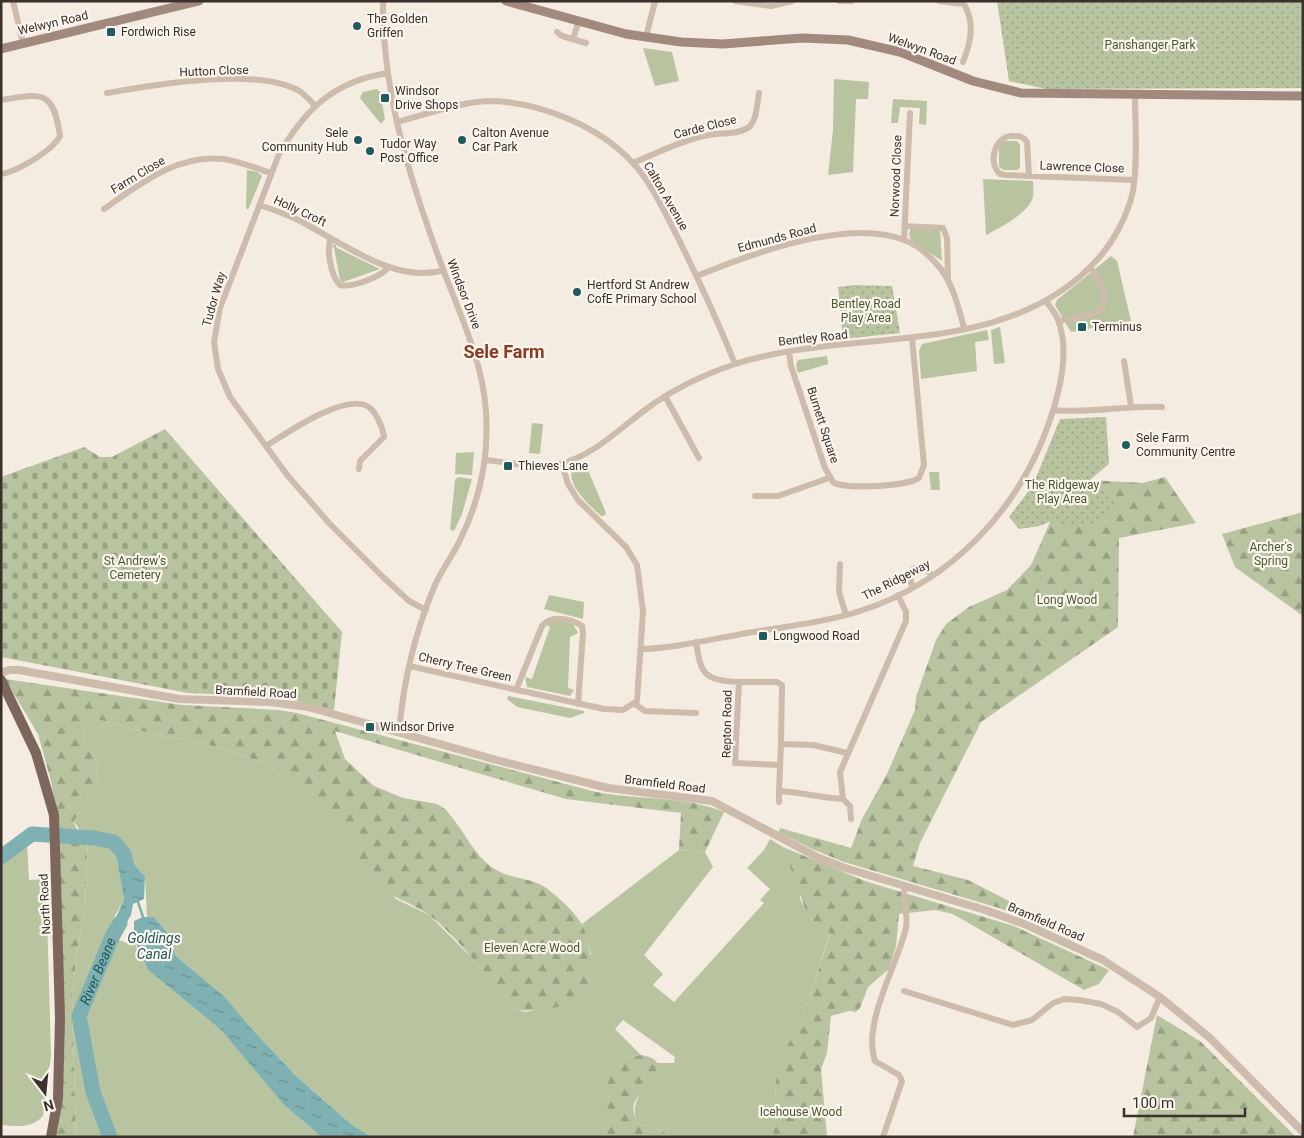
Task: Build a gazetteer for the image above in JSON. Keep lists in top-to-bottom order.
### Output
{
  "streets": {
    "main road": ["Welwyn Road", "North Road"],
    "street": [
      "Hutton Close",
      "Carde Close",
      "Lawrence Close",
      "Farm Close",
      "Norwood Close",
      "Calton Avenue",
      "Holly Croft",
      "Edmunds Road",
      "Windsor Drive",
      "Tudor Way",
      "Bentley Road",
      "Burnett Square",
      "The Ridgeway",
      "Cherry Tree Green",
      "Bramfield Road",
      "Repton Road"
    ]
  },
  "crossings": [
    ["Welwyn Road", "Bentley Road"],
    ["Hutton Close", "Tudor Way"],
    ["Carde Close", "Calton Avenue"],
    ["Lawrence Close", "Bentley Road"],
    ["Farm Close", "Tudor Way"],
    ["Norwood Close", "Edmunds Road"],
    ["Calton Avenue", "Edmunds Road"],
    ["Calton Avenue", "Windsor Drive"],
    ["Calton Avenue", "Bentley Road"],
    ["Holly Croft", "Windsor Drive"],
    ["Holly Croft", "Tudor Way"],
    ["Edmunds Road", "Bentley Road"],
    ["Windsor Drive", "Tudor Way"],
    ["Windsor Drive", "Bentley Road"],
    ["Windsor Drive", "Cherry Tree Green"],
    ["Windsor Drive", "Bramfield Road"],
    ["Bentley Road", "Burnett Square"],
    ["Bentley Road", "The Ridgeway"],
    ["The Ridgeway", "Repton Road"]
  ],
  "districts": ["Sele Farm"],
  "water": ["Goldings Canal", "River Beane"],
  "parks": [
    "Panshanger Park",
    "Bentley Road Play Area",
    "The Ridgeway Play Area",
    "Archer's Spring",
    "St Andrew's Cemetery",
    "Long Wood",
    "Eleven Acre Wood",
    "Icehouse Wood"
  ],
  "places": {
    "other": [
      "The Golden Griffen",
      "Sele Community Hub",
      "Calton Avenue Car Park",
      "Tudor Way Post Office",
      "Hertford St Andrew CofE Primary School",
      "Sele Farm Community Centre"
    ],
    "transit": [
      "Fordwich Rise",
      "Windsor Drive Shops",
      "Terminus",
      "Thieves Lane",
      "Longwood Road",
      "Windsor Drive"
    ]
  },
  "scale_bar": "100 m",
  "north": "bottom"
}
